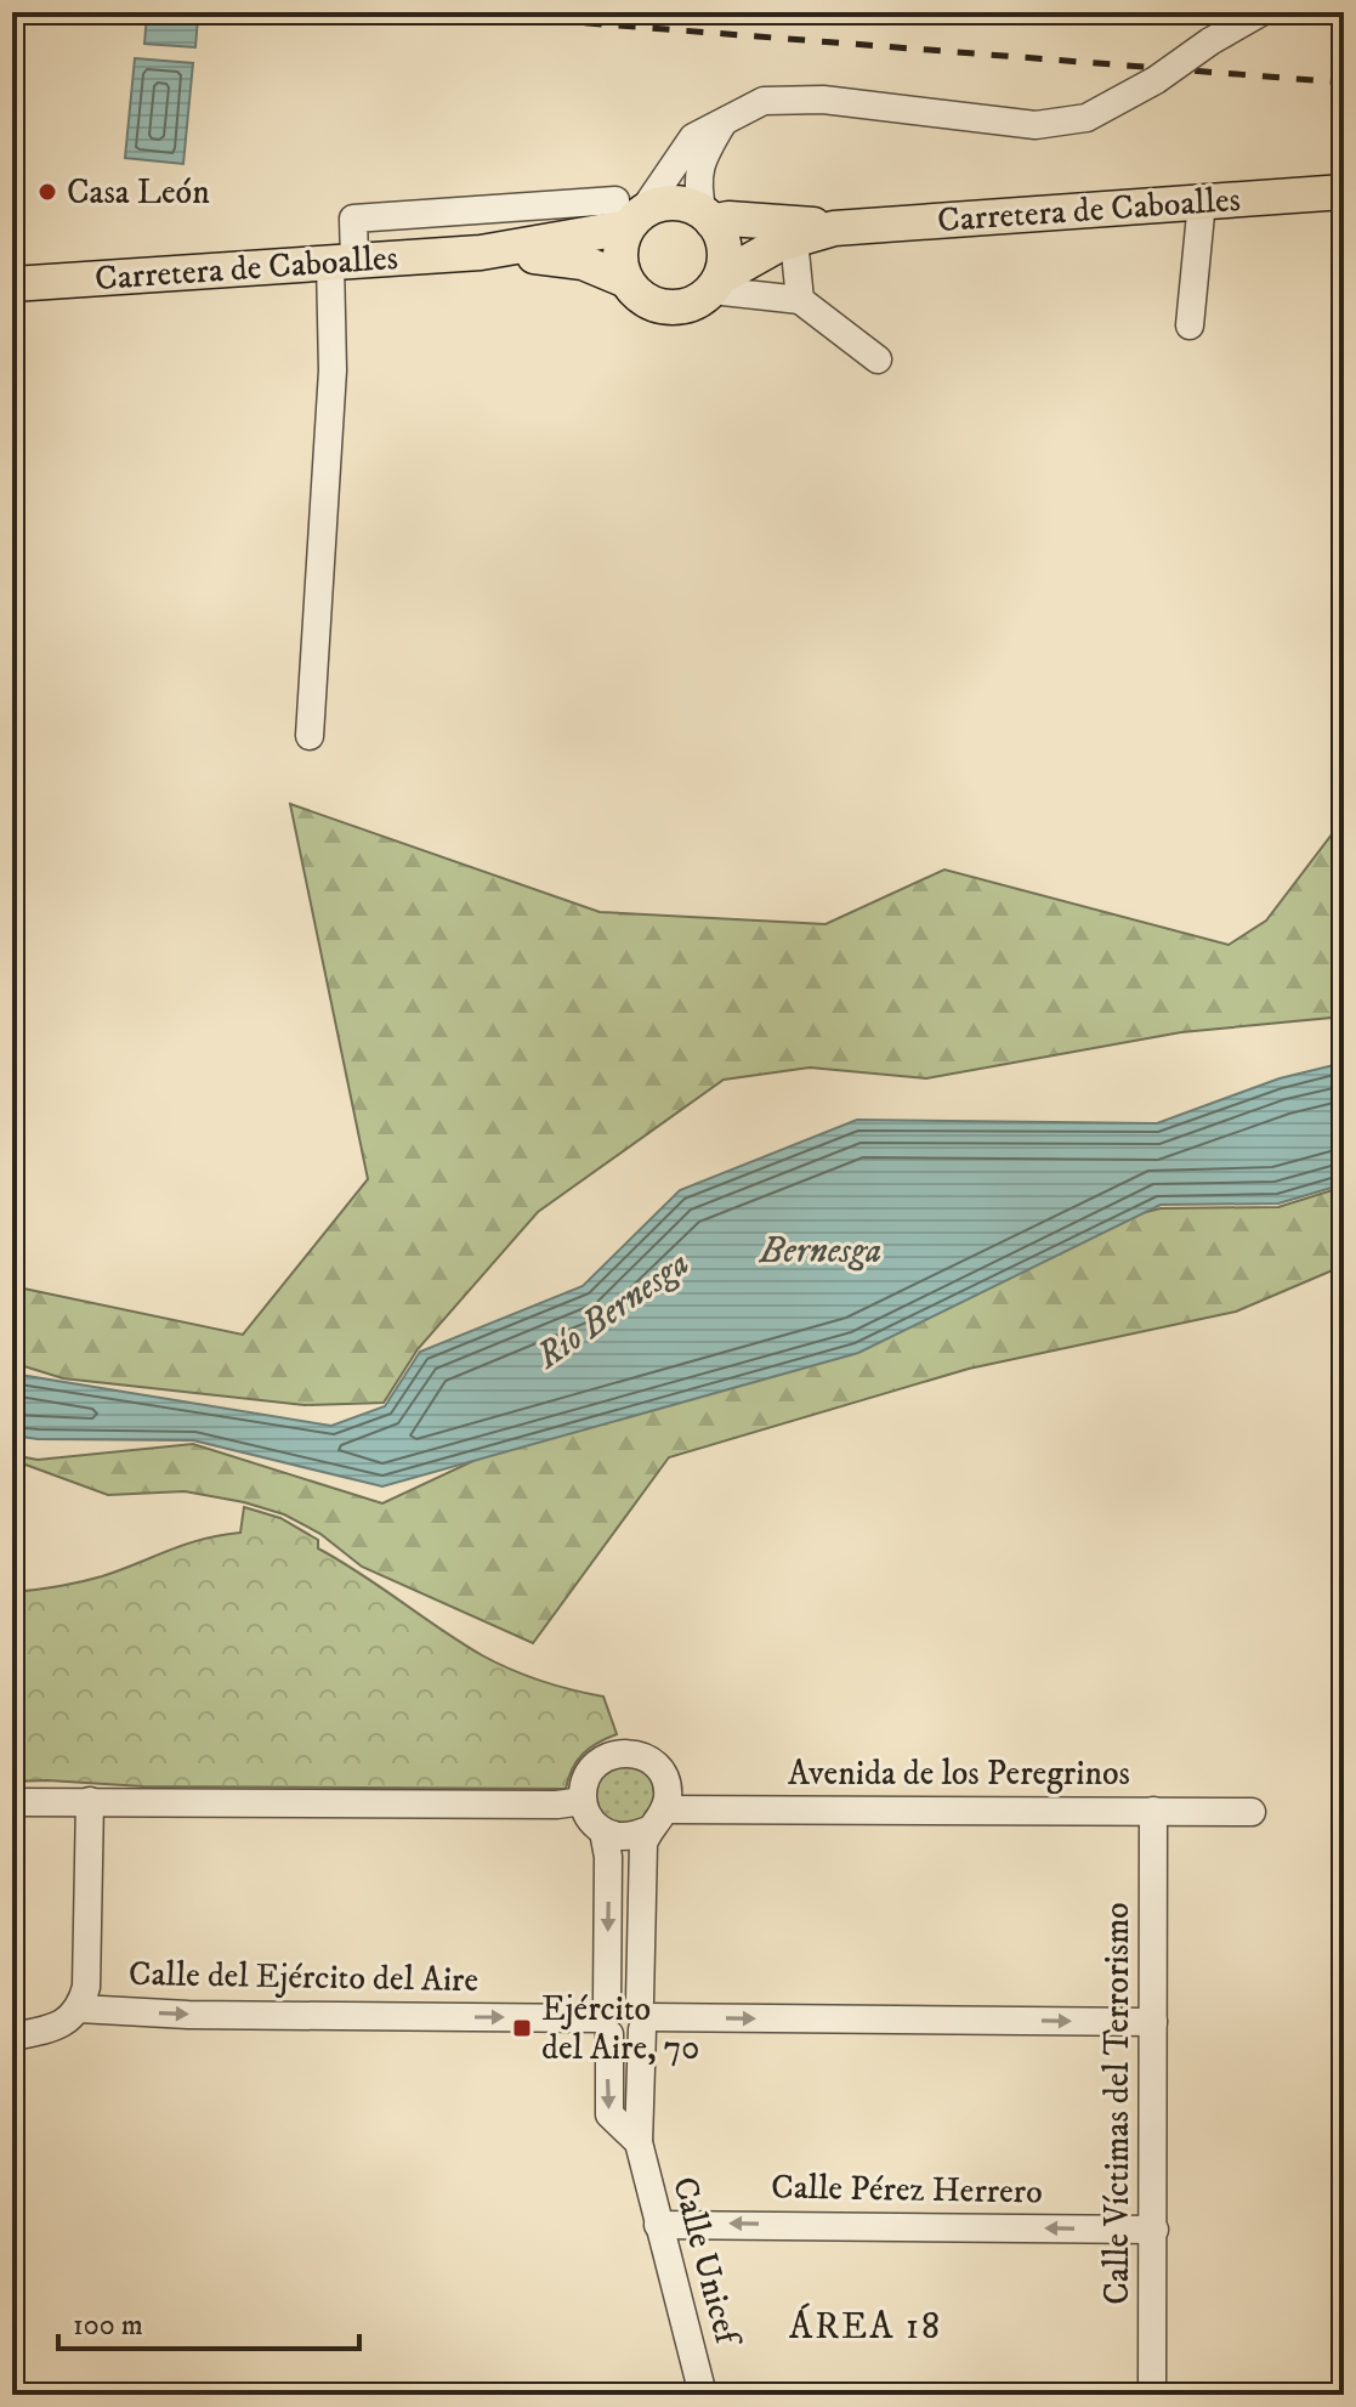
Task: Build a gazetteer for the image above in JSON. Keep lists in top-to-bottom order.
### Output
{
  "streets": {
    "main road": ["Carretera de Caboalles"],
    "street": [
      "Avenida de los Peregrinos",
      "Calle del Ejército del Aire",
      "Calle Víctimas del Terrorismo",
      "Calle Pérez Herrero",
      "Calle Unicef"
    ]
  },
  "crossings": [
    ["Avenida de los Peregrinos", "Calle Víctimas del Terrorismo"],
    ["Avenida de los Peregrinos", "Calle Unicef"],
    ["Calle del Ejército del Aire", "Calle Unicef"],
    ["Calle Víctimas del Terrorismo", "Calle Pérez Herrero"],
    ["Calle Pérez Herrero", "Calle Unicef"]
  ],
  "districts": ["ÁREA 18"],
  "water": ["Bernesga", "Río Bernesga"],
  "places": {
    "other": ["Casa León"],
    "transit": ["Ejército del Aire, 70"]
  },
  "scale_bar": "100 m"
}
